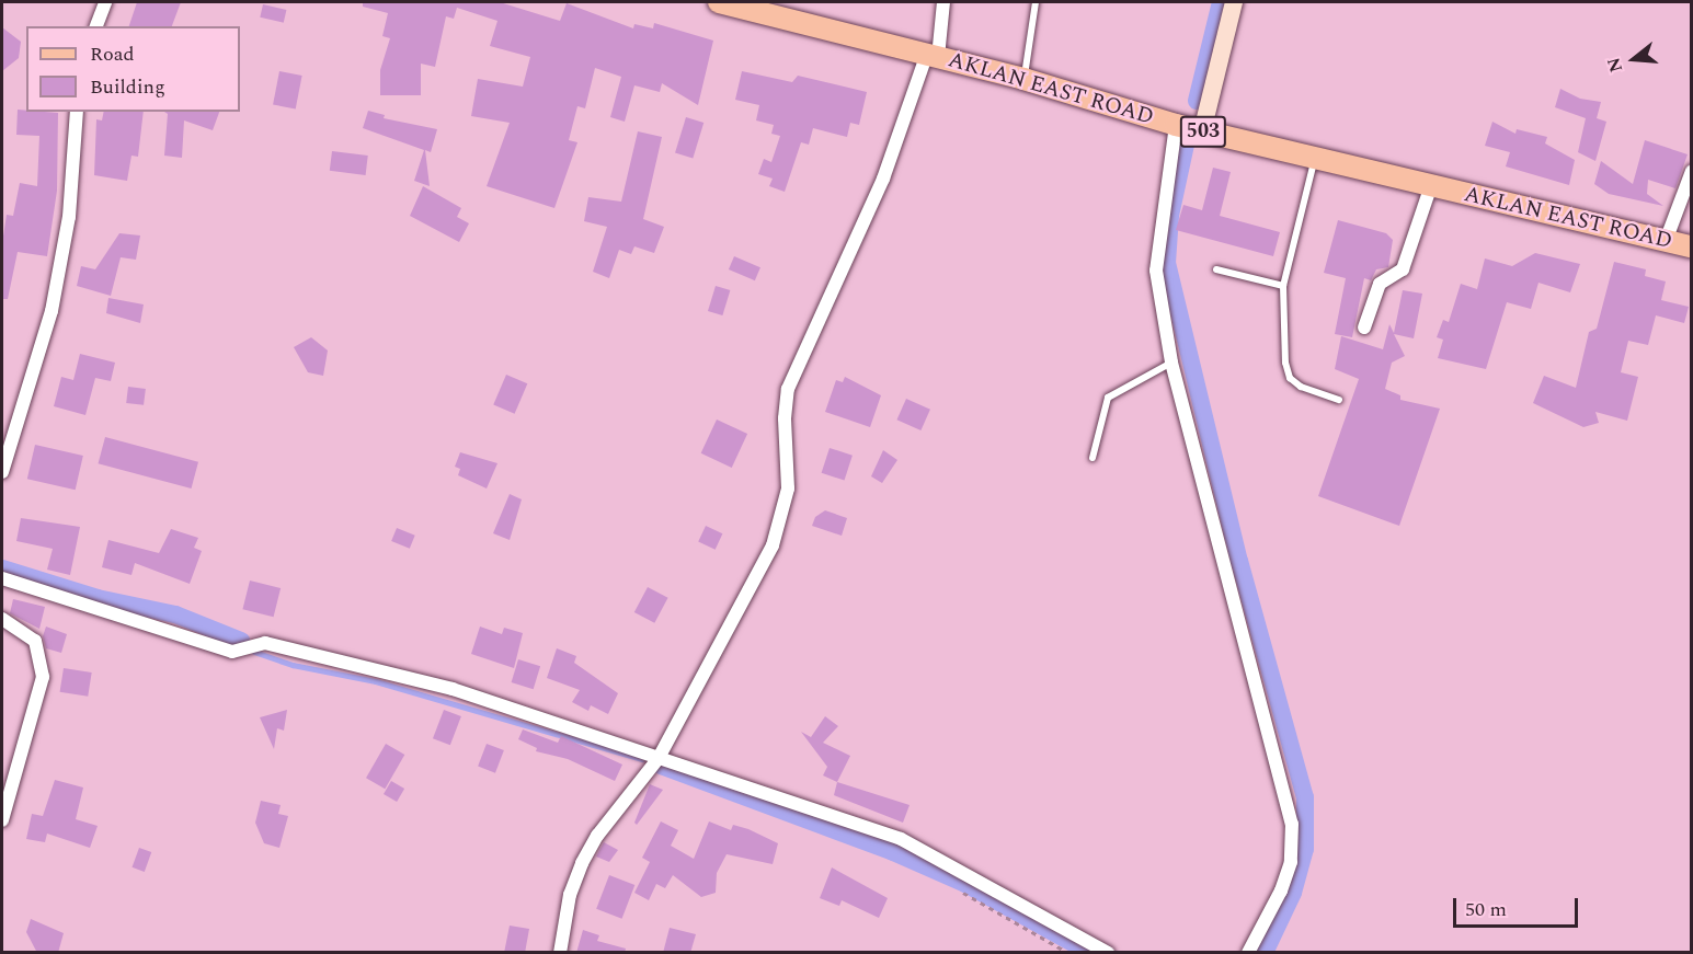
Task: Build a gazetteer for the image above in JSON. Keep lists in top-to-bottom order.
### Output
{
  "streets": {
    "main road": ["AKLAN EAST ROAD", "503"]
  },
  "legend": ["Road", "Building"],
  "scale_bar": "50 m",
  "north": "left"
}
